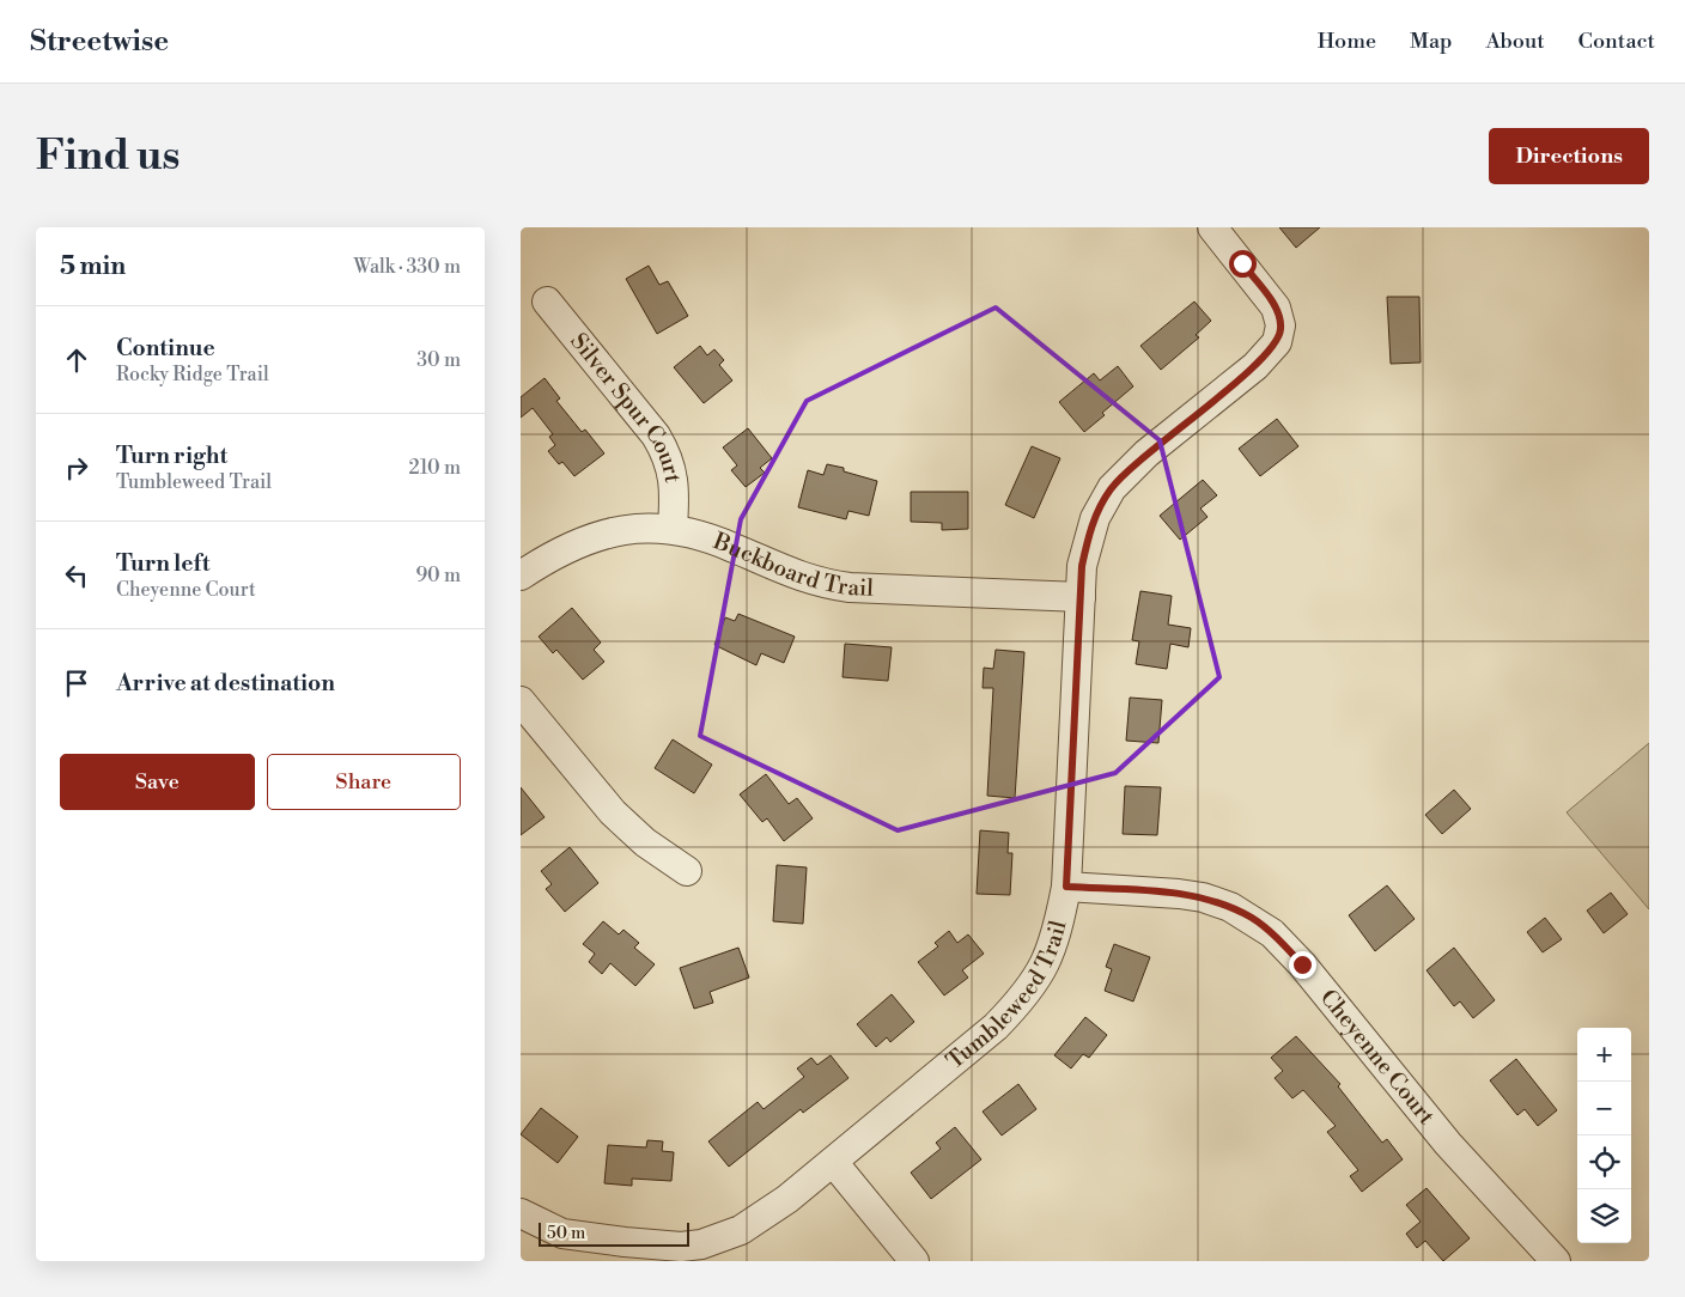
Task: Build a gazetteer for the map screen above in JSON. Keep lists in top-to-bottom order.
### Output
{
  "streets": {
    "street": [
      "Silver Spur Court",
      "Buckboard Trail",
      "Tumbleweed Trail",
      "Cheyenne Court"
    ]
  },
  "crossings": [
    ["Silver Spur Court", "Buckboard Trail"],
    ["Buckboard Trail", "Tumbleweed Trail"],
    ["Tumbleweed Trail", "Cheyenne Court"]
  ],
  "scale_bar": "50 m",
  "page": {
    "header": "Streetwise",
    "nav": [
      "Home",
      "Map",
      "About",
      "Contact"
    ],
    "buttons": [
      "Directions",
      ["Save", "Share"]
    ],
    "title": "Find us",
    "heading": ["5 min", "Walk · 330 m"],
    "list": [
      ["Continue", "Rocky Ridge Trail", "30 m"],
      ["Turn right", "Tumbleweed Trail", "210 m"],
      ["Turn left", "Cheyenne Court", "90 m"],
      "Arrive at destination"
    ],
    "map_buttons": ["+", "−"],
    "scale": "50 m"
  }
}
